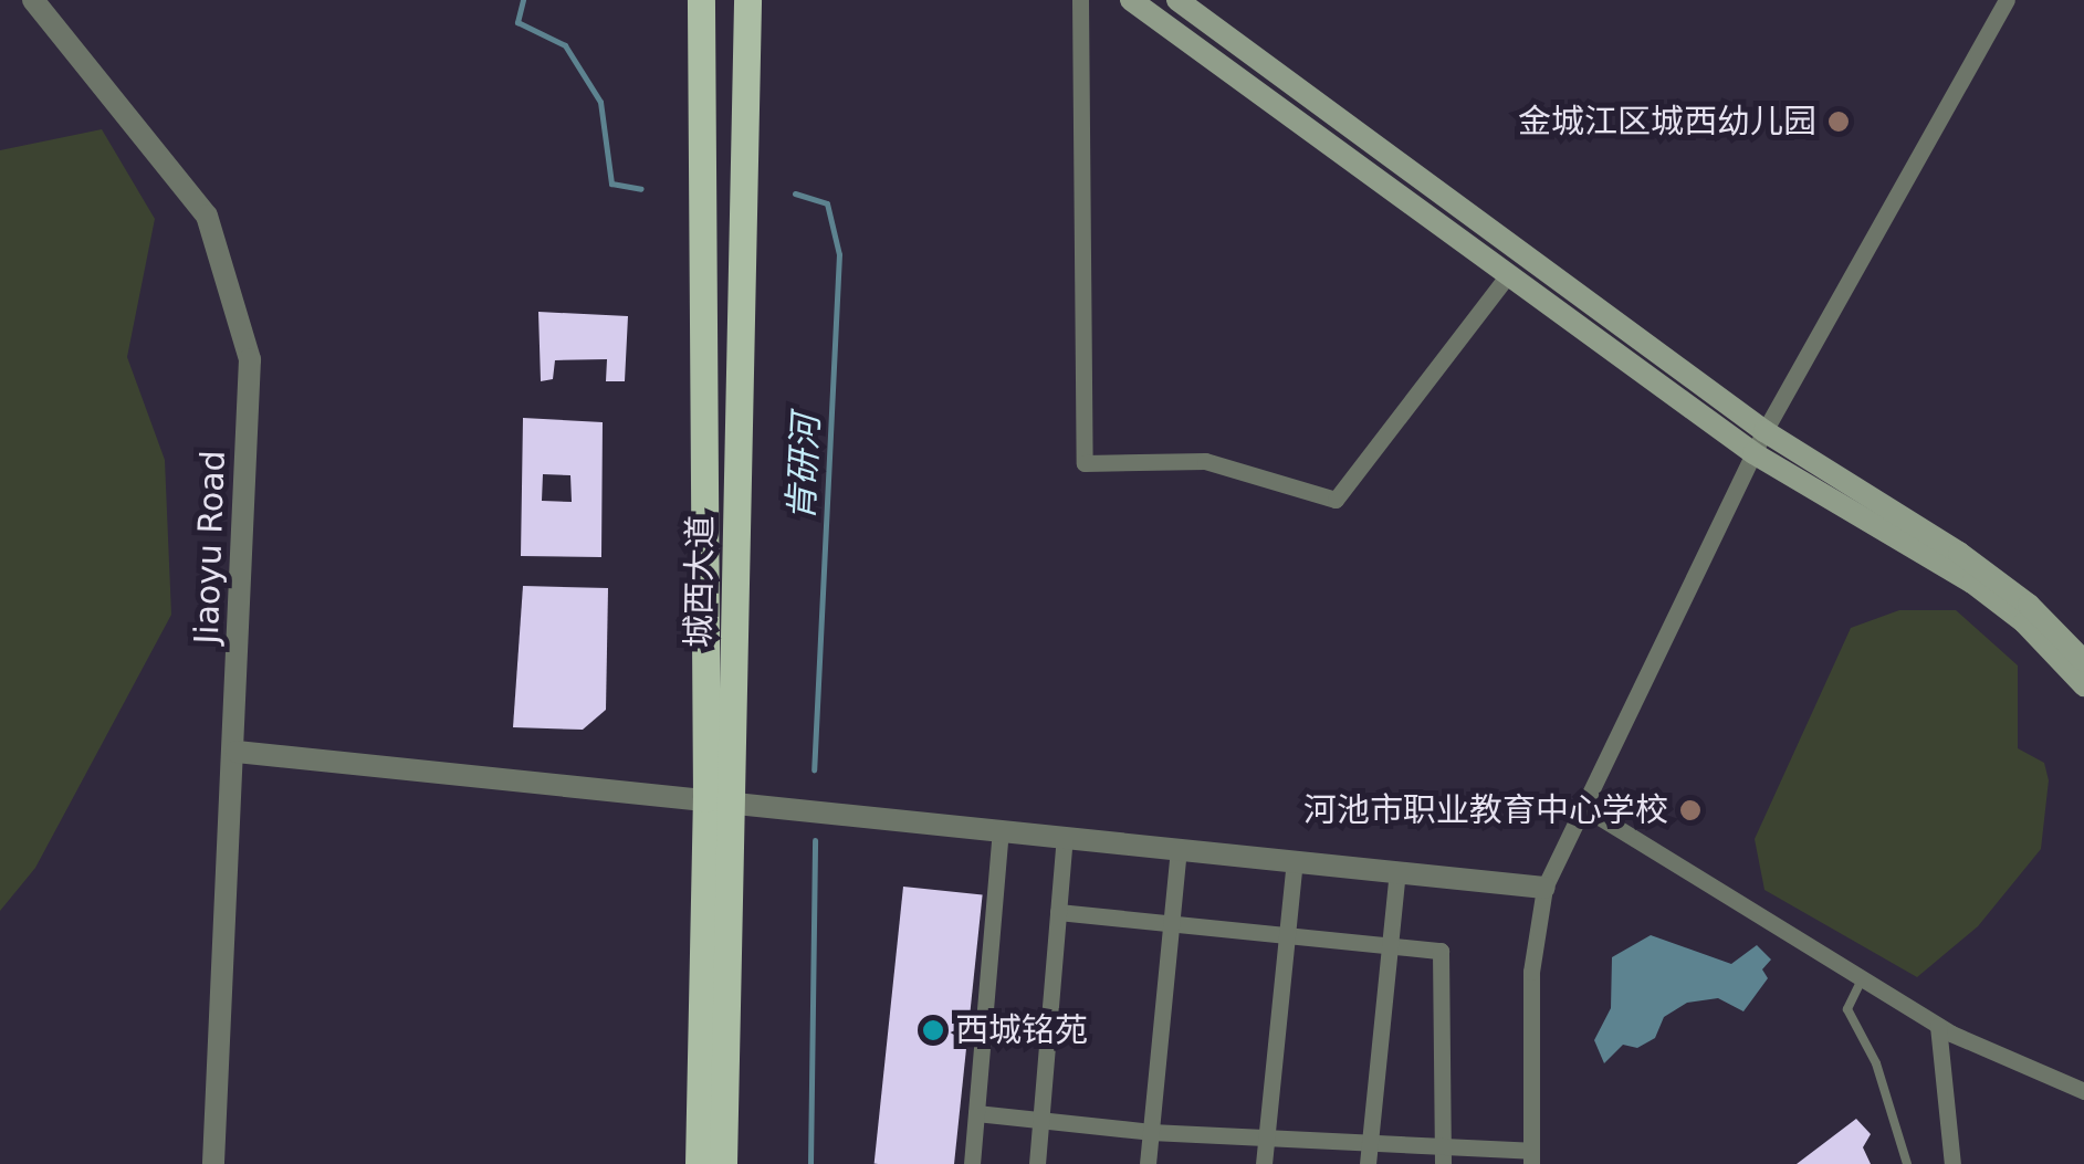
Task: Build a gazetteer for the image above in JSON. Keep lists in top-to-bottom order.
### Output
{
  "streets": {
    "main road": ["城西大道"],
    "street": ["Jiaoyu Road"]
  },
  "water": ["肯研河"],
  "places": ["金城江区城西幼儿园", "河池市职业教育中心学校", "西城铭苑"]
}
